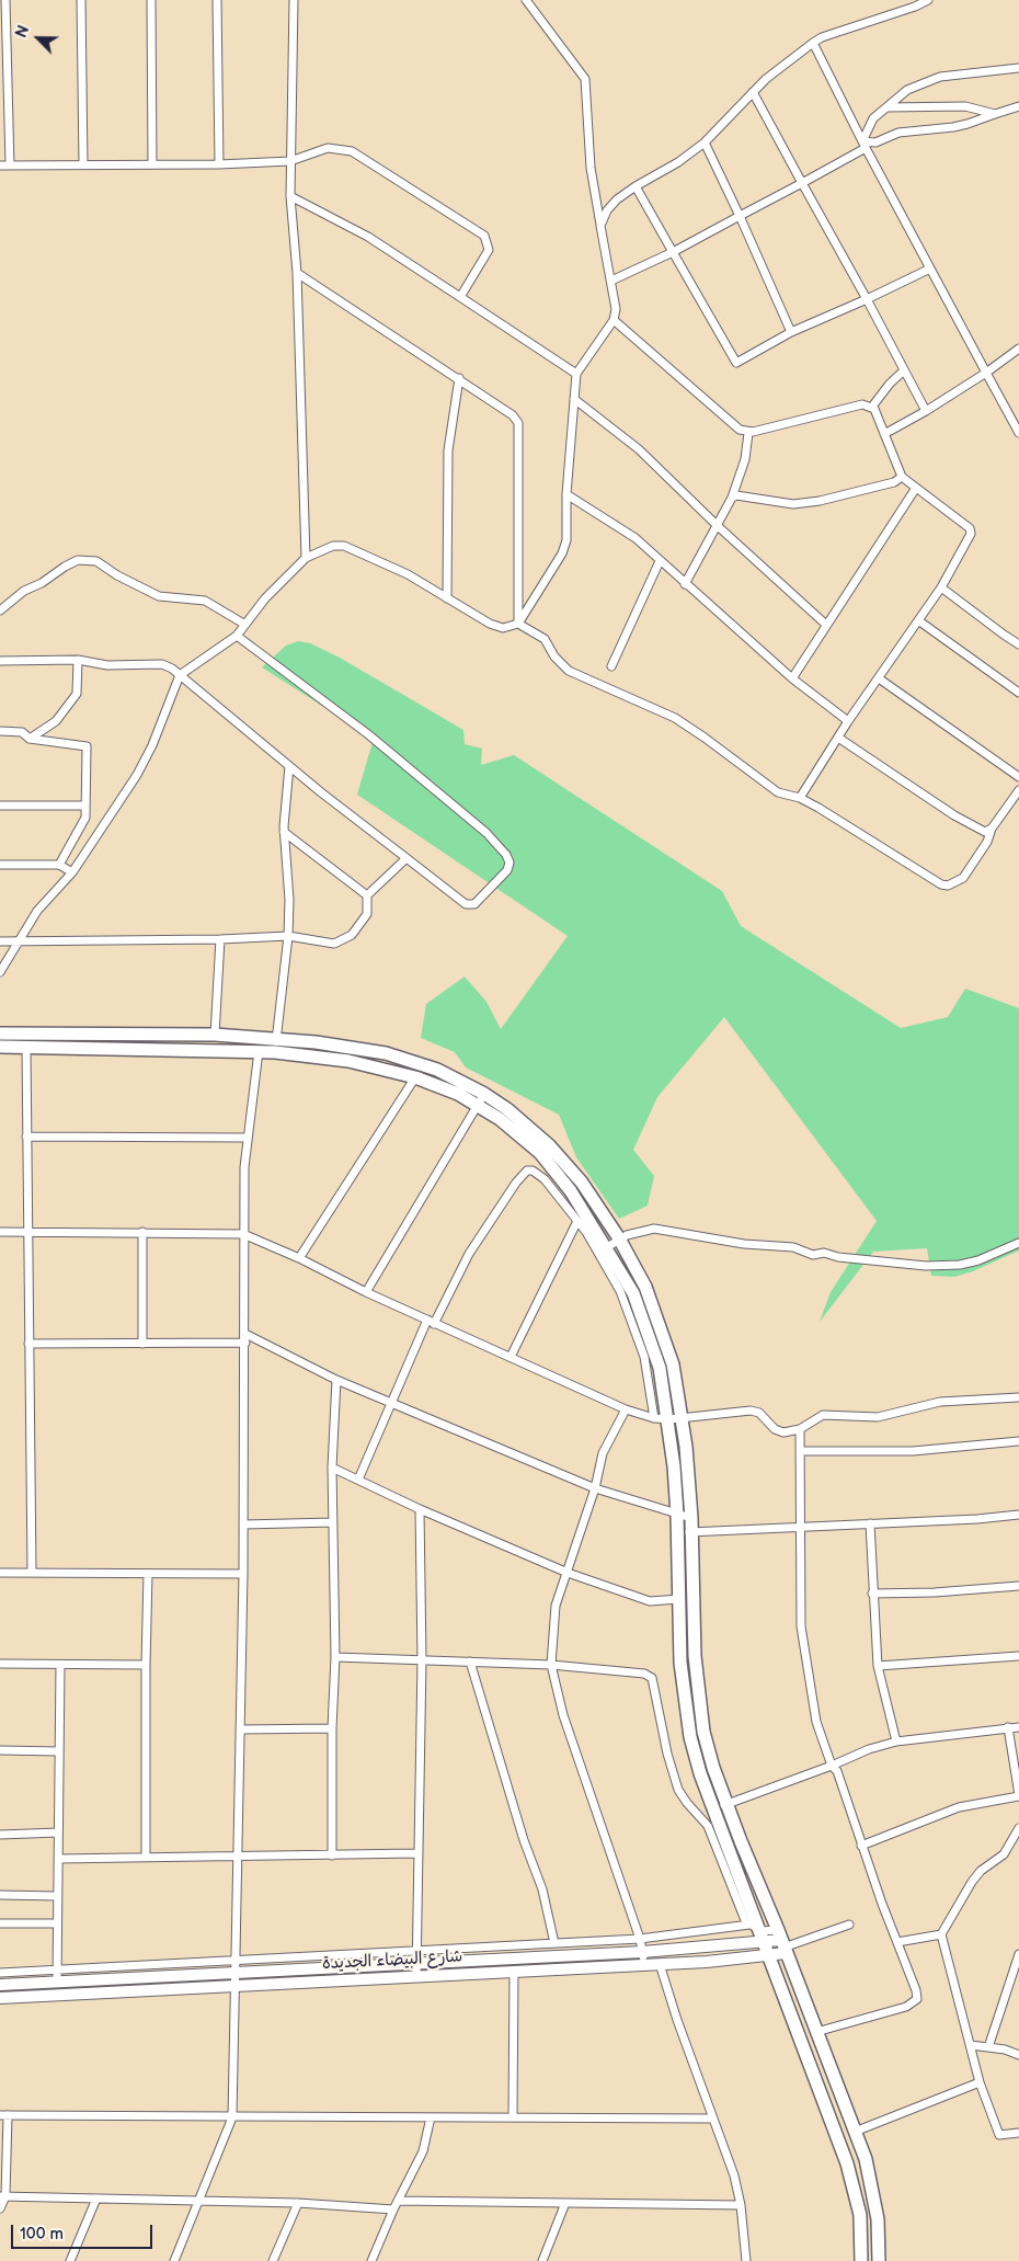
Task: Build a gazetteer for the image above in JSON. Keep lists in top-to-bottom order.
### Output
{
  "streets": {
    "street": ["شارع البيضاء الجديدة"]
  },
  "scale_bar": "100 m",
  "north": "top left"
}
